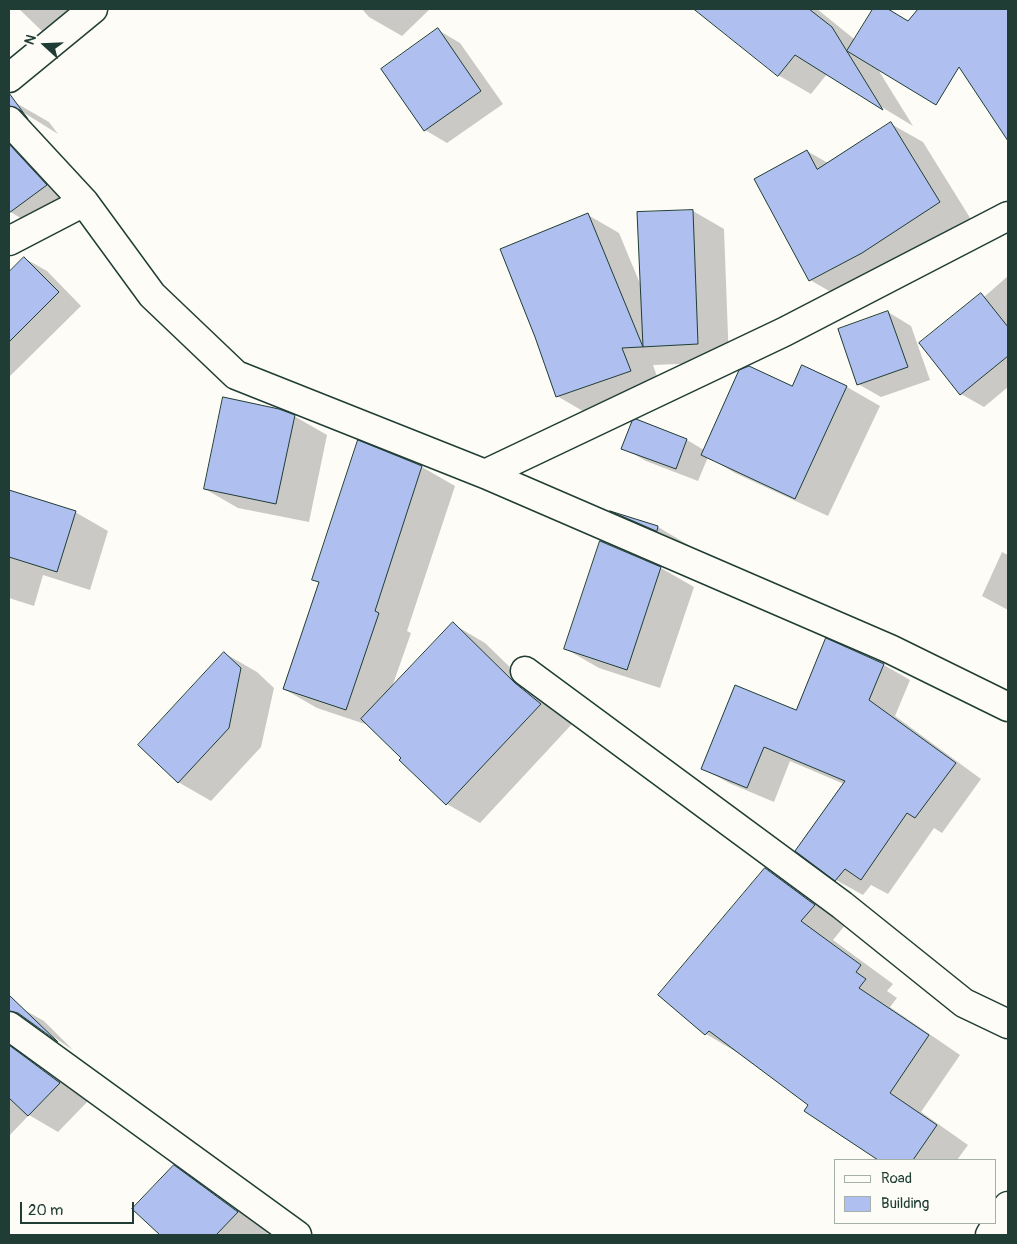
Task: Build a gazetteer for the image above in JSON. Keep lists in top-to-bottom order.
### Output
{
  "legend": ["Road", "Building"],
  "scale_bar": "20 m",
  "north": "left"
}
